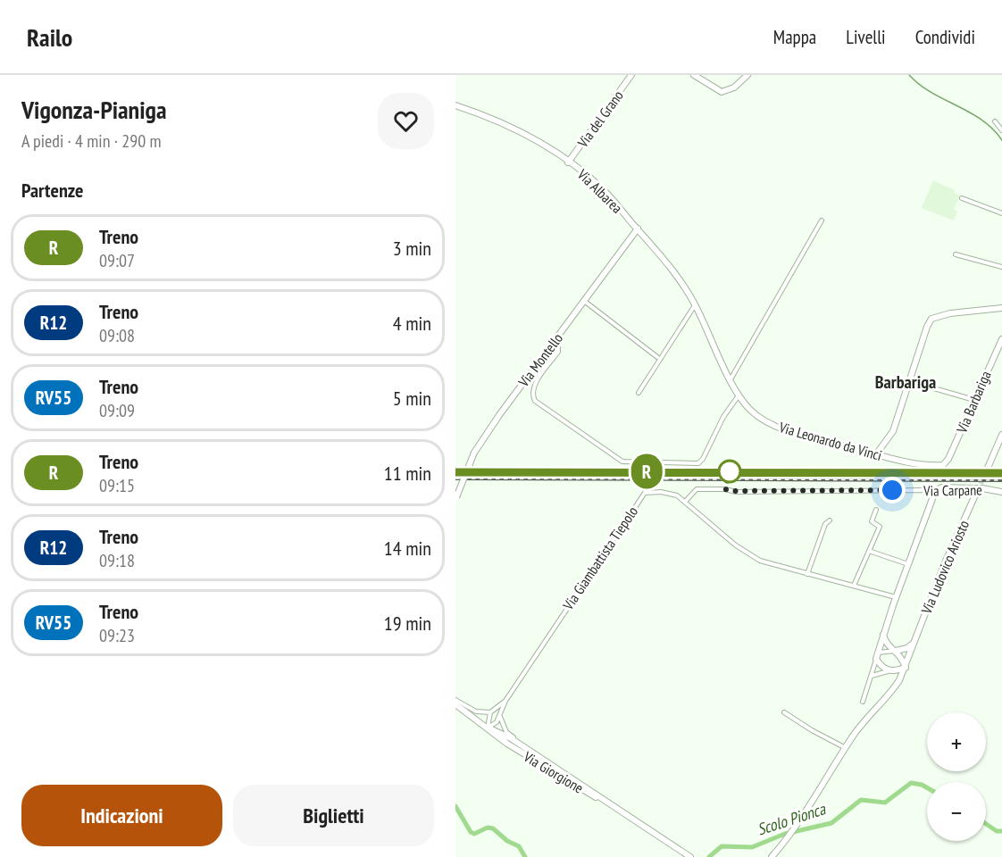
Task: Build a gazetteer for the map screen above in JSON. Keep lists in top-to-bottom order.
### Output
{
  "streets": {
    "street": [
      "Via del Grano",
      "Via Albarea",
      "Via Montello",
      "Via Barbariga",
      "Via Leonardo da Vinci",
      "Via Carpane",
      "Via Giambattista Tiepolo",
      "Via Ludovico Ariosto",
      "Via Giorgione"
    ]
  },
  "crossings": [
    ["Via del Grano", "Via Albarea"],
    ["Via Albarea", "Via Montello"],
    ["Via Albarea", "Via Leonardo da Vinci"],
    ["Via Barbariga", "Via Leonardo da Vinci"],
    ["Via Carpane", "Via Giambattista Tiepolo"],
    ["Via Carpane", "Via Ludovico Ariosto"],
    ["Via Giambattista Tiepolo", "Via Giorgione"]
  ],
  "districts": ["Barbariga"],
  "water": ["Scolo Pionca"],
  "page": {
    "header": "Railo",
    "nav": ["Mappa", "Livelli", "Condividi"],
    "heading": [
      ["Vigonza-Pianiga", "A piedi · 4 min · 290 m"],
      "Partenze"
    ],
    "on_map": "R",
    "list": [
      {
        "mark": "R",
        "name": "Treno",
        "note": "09:07",
        "value": "3 min"
      },
      {
        "mark": "R12",
        "name": "Treno",
        "note": "09:08",
        "value": "4 min"
      },
      {
        "mark": "RV55",
        "name": "Treno",
        "note": "09:09",
        "value": "5 min"
      },
      {
        "mark": "R",
        "name": "Treno",
        "note": "09:15",
        "value": "11 min"
      },
      {
        "mark": "R12",
        "name": "Treno",
        "note": "09:18",
        "value": "14 min"
      },
      {
        "mark": "RV55",
        "name": "Treno",
        "note": "09:23",
        "value": "19 min"
      }
    ],
    "map_buttons": ["+", "−"],
    "buttons": ["Indicazioni", "Biglietti"]
  }
}
